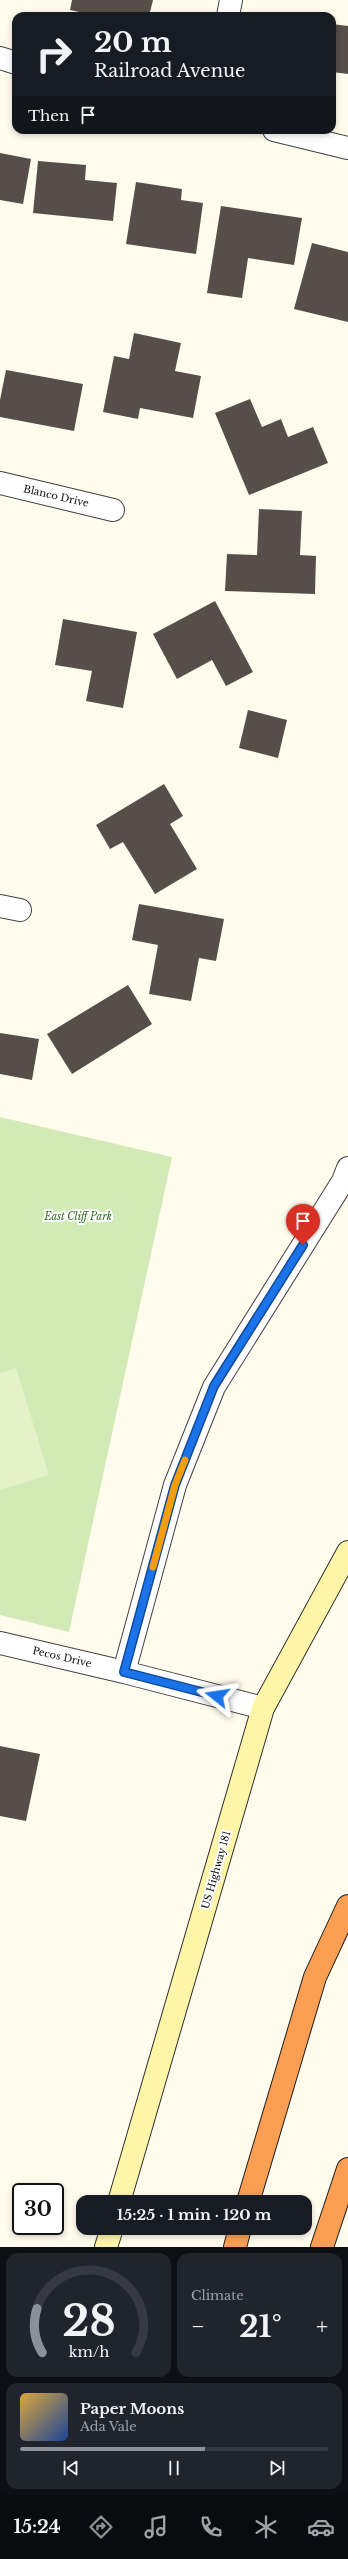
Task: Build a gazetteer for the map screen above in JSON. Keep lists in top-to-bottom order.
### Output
{
  "streets": {
    "main road": ["US Highway 181"],
    "street": ["Blanco Drive", "Pecos Drive"]
  },
  "crossings": [
    ["Pecos Drive", "US Highway 181"]
  ],
  "parks": ["East Cliff Park"],
  "page": {
    "turn": ["20 m", "Railroad Avenue"],
    "then": "Then",
    "limit": "30",
    "trip": "15:25 · 1 min · 120 m",
    "tile": "Climate",
    "heat": ["−", "21°", "+"],
    "song": ["Paper Moons", "Ada Vale"],
    "tabs": "15:24",
    "gauge": ["28", "km/h"]
  }
}
